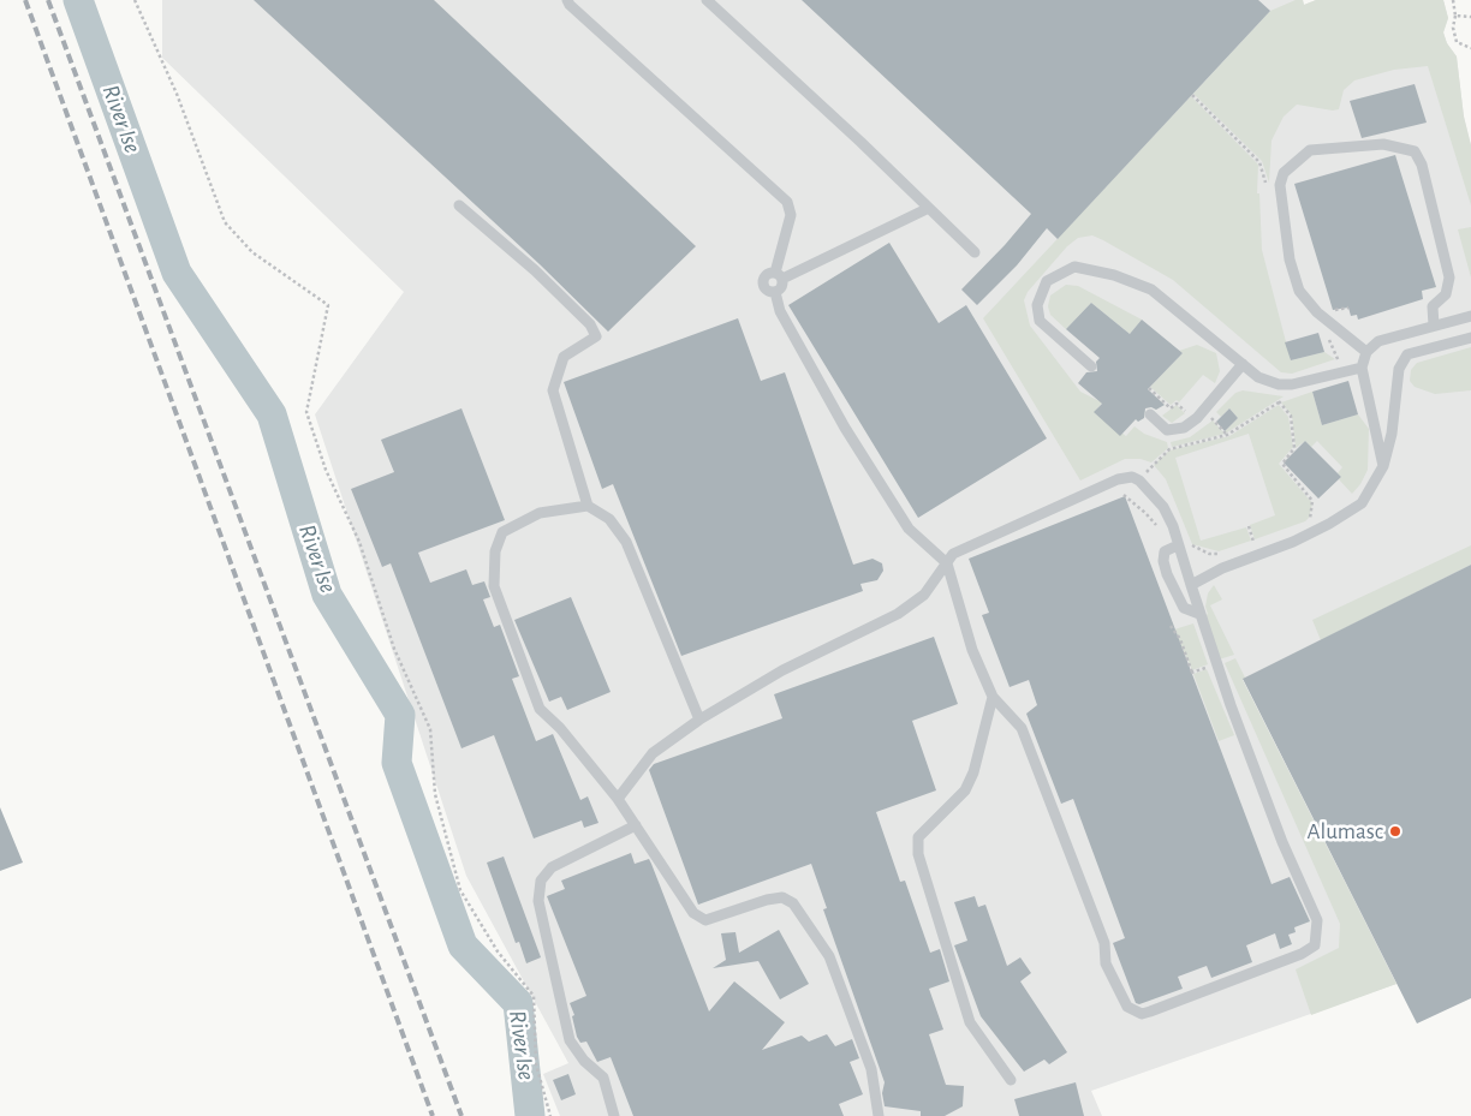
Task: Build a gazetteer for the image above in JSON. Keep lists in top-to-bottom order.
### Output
{
  "water": ["River Ise"],
  "places": ["Alumasc"]
}
